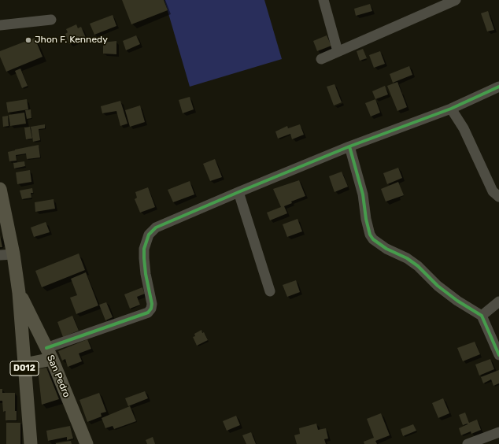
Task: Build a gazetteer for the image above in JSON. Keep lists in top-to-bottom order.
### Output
{
  "streets": {
    "main road": ["D012", "San Pedro"]
  },
  "crossings": [
    ["D012", "San Pedro"]
  ],
  "places": ["Jhon F. Kennedy"]
}
